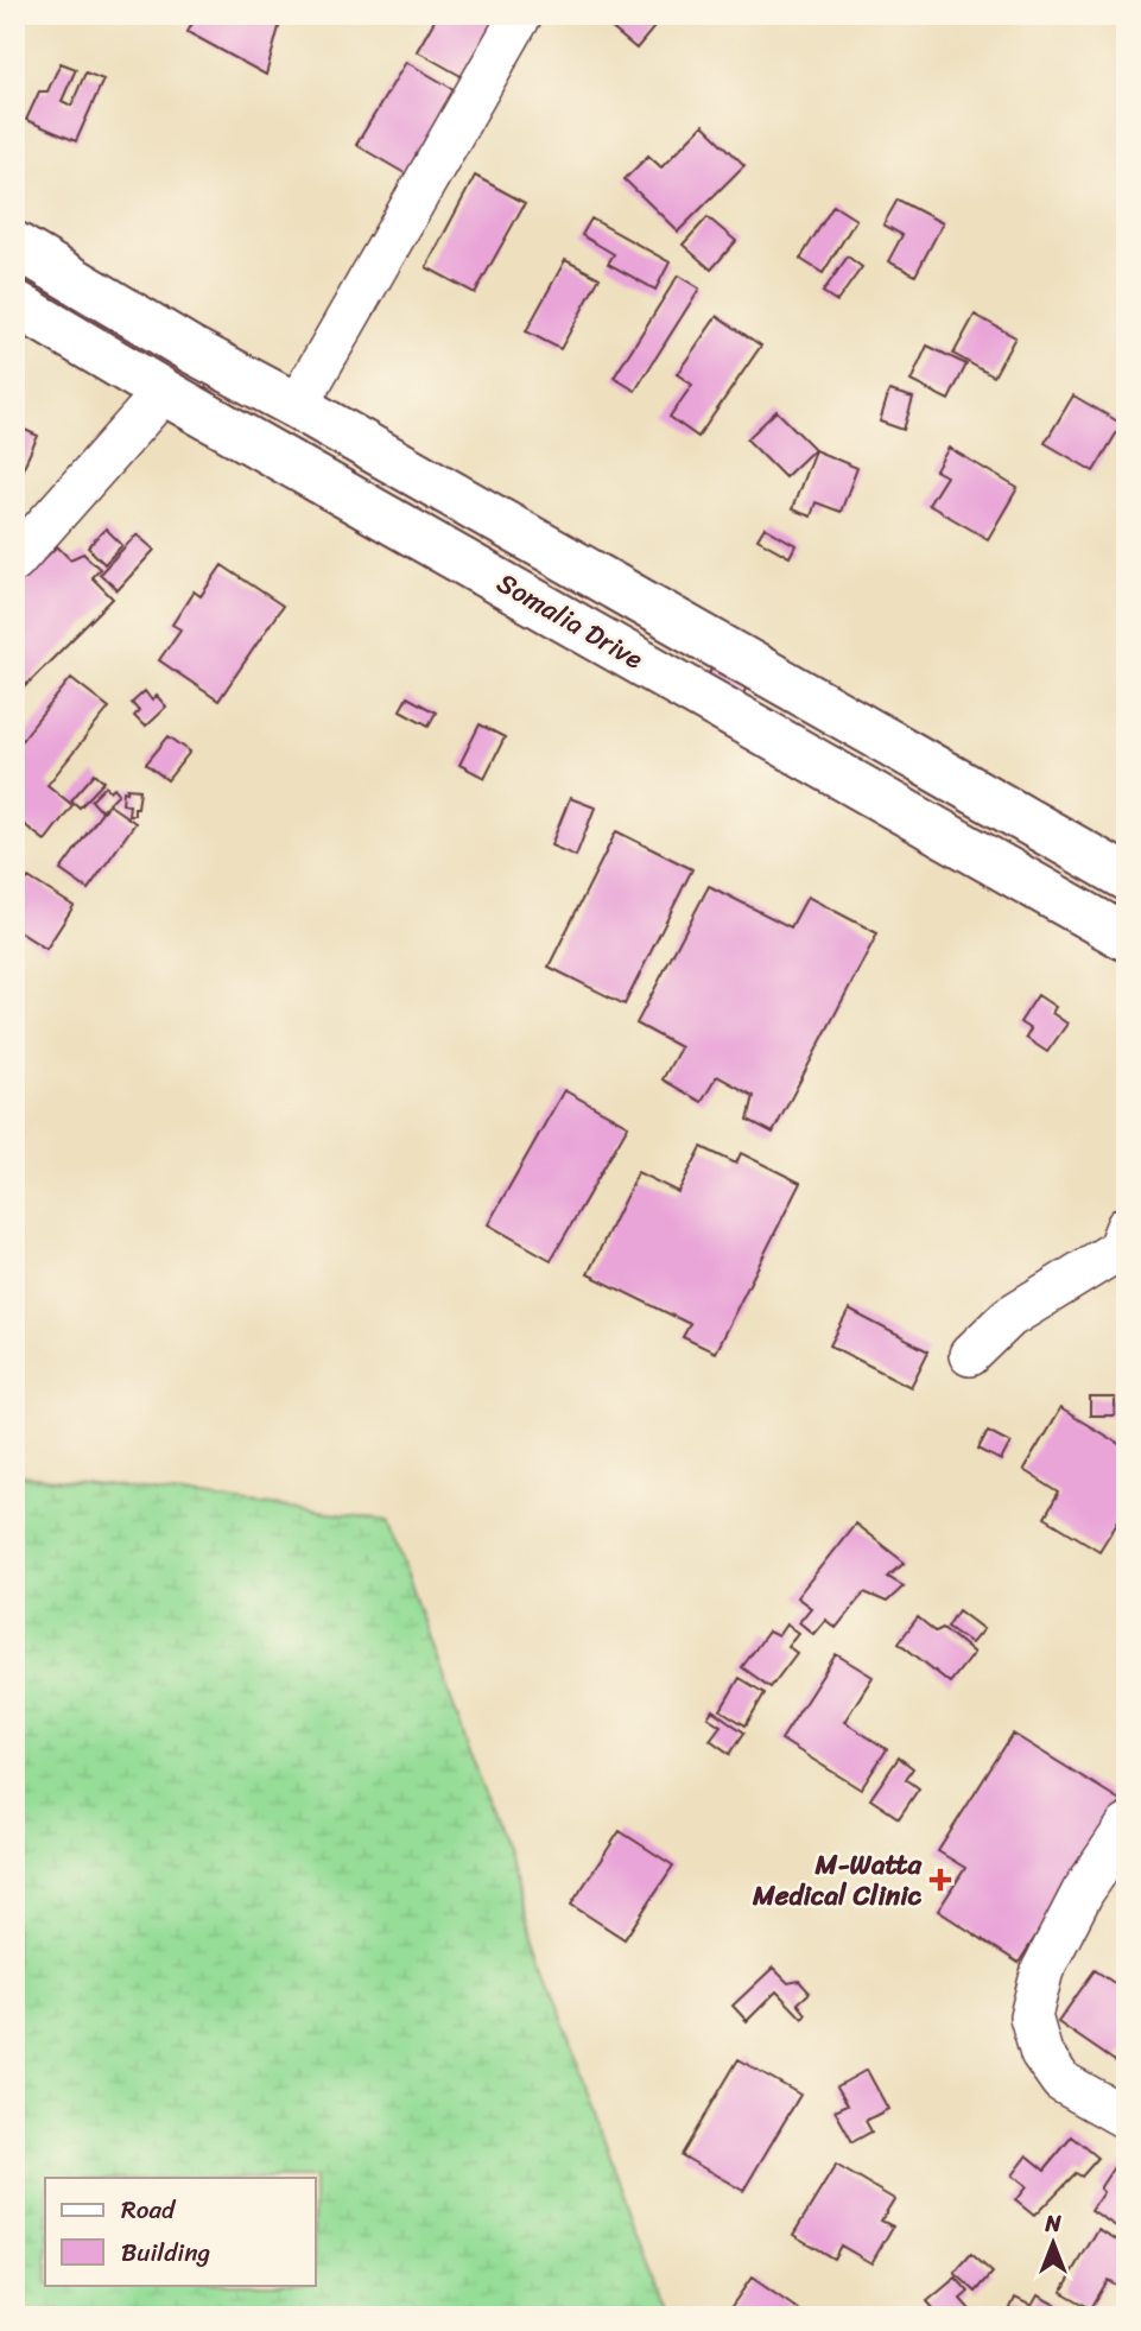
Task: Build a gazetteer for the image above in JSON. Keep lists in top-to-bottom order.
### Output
{
  "streets": {
    "main road": ["Somalia Drive"]
  },
  "places": {
    "health": ["M-Watta Medical Clinic"]
  },
  "legend": ["Road", "Building"],
  "north": "top"
}
